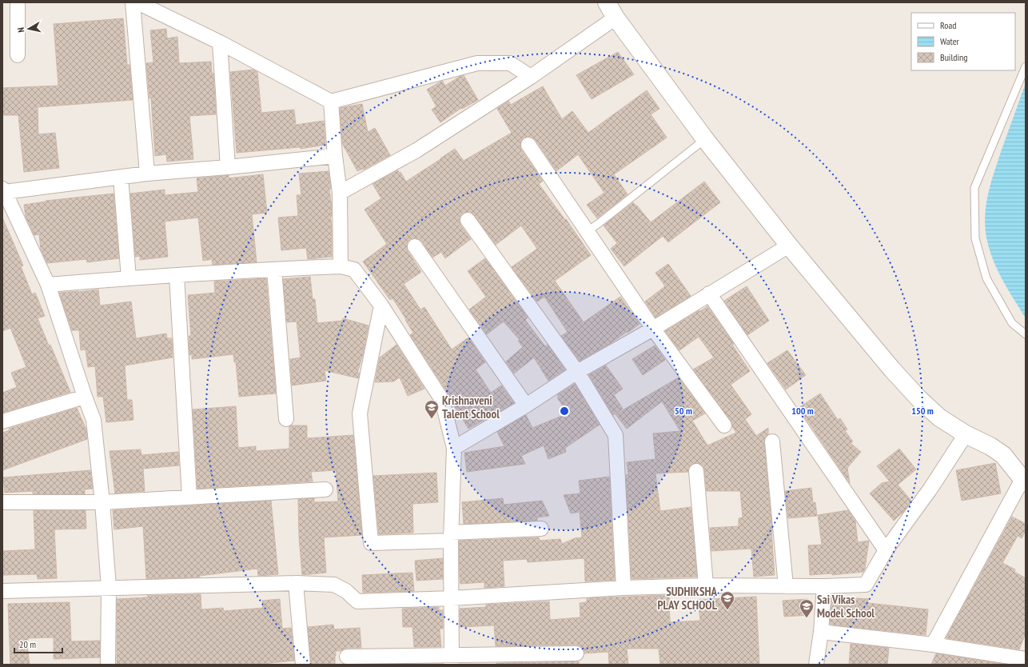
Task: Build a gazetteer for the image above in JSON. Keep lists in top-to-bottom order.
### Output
{
  "places": {
    "school or university": ["Krishnaveni Talent School", "SUDHIKSHA PLAY SCHOOL", "Sai Vikas Model School"]
  },
  "legend": ["Road", "Water", "Building"],
  "scale_bar": "20 m",
  "north": "left",
  "rings": ["50 m", "100 m", "150 m"]
}
